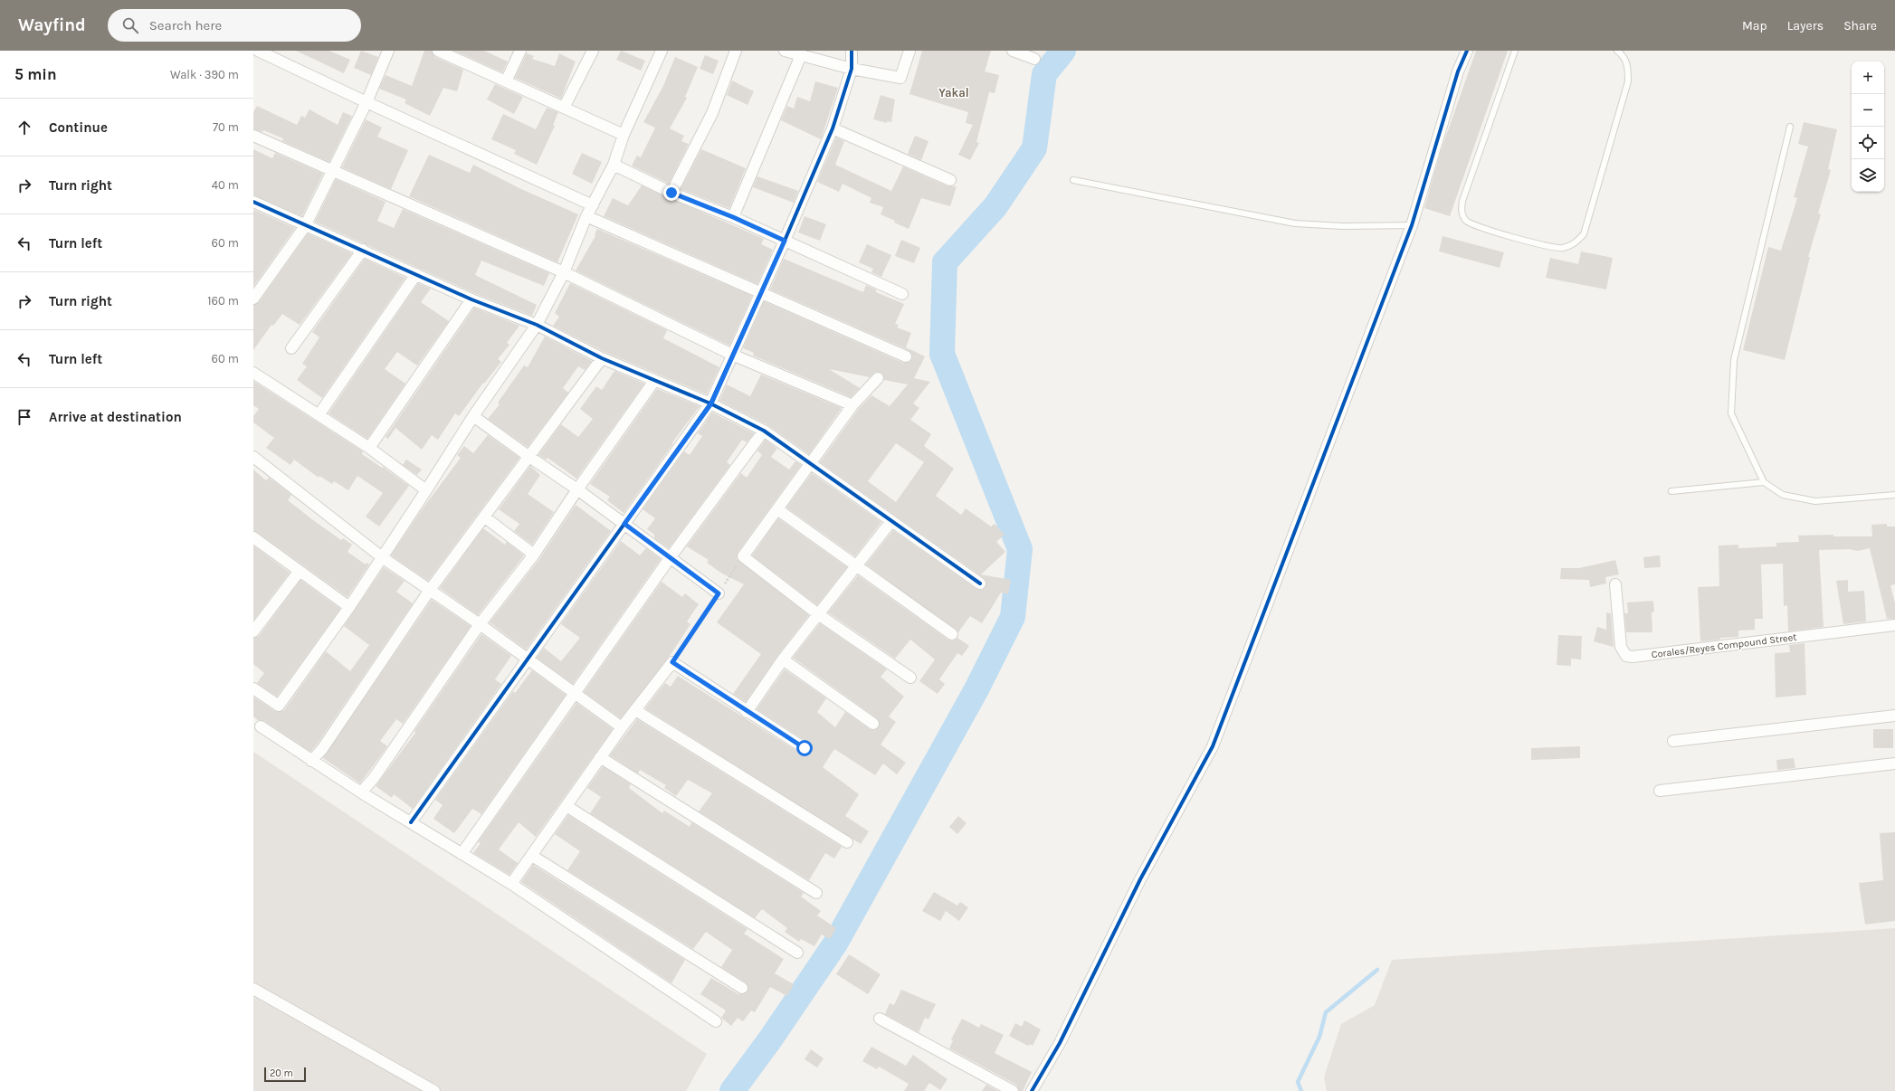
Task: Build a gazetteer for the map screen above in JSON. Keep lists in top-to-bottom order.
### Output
{
  "streets": {
    "street": ["Corales/Reyes Compound Street"]
  },
  "districts": ["Yakal"],
  "scale_bar": "20 m",
  "page": {
    "header": "Wayfind",
    "search": "Search here",
    "nav": ["Map", "Layers", "Share"],
    "heading": ["5 min", "Walk · 390 m"],
    "map_buttons": ["+", "−"],
    "list": [
      ["Continue", "70 m"],
      ["Turn right", "40 m"],
      ["Turn left", "60 m"],
      ["Turn right", "160 m"],
      ["Turn left", "60 m"],
      "Arrive at destination"
    ],
    "scale": "20 m"
  }
}
